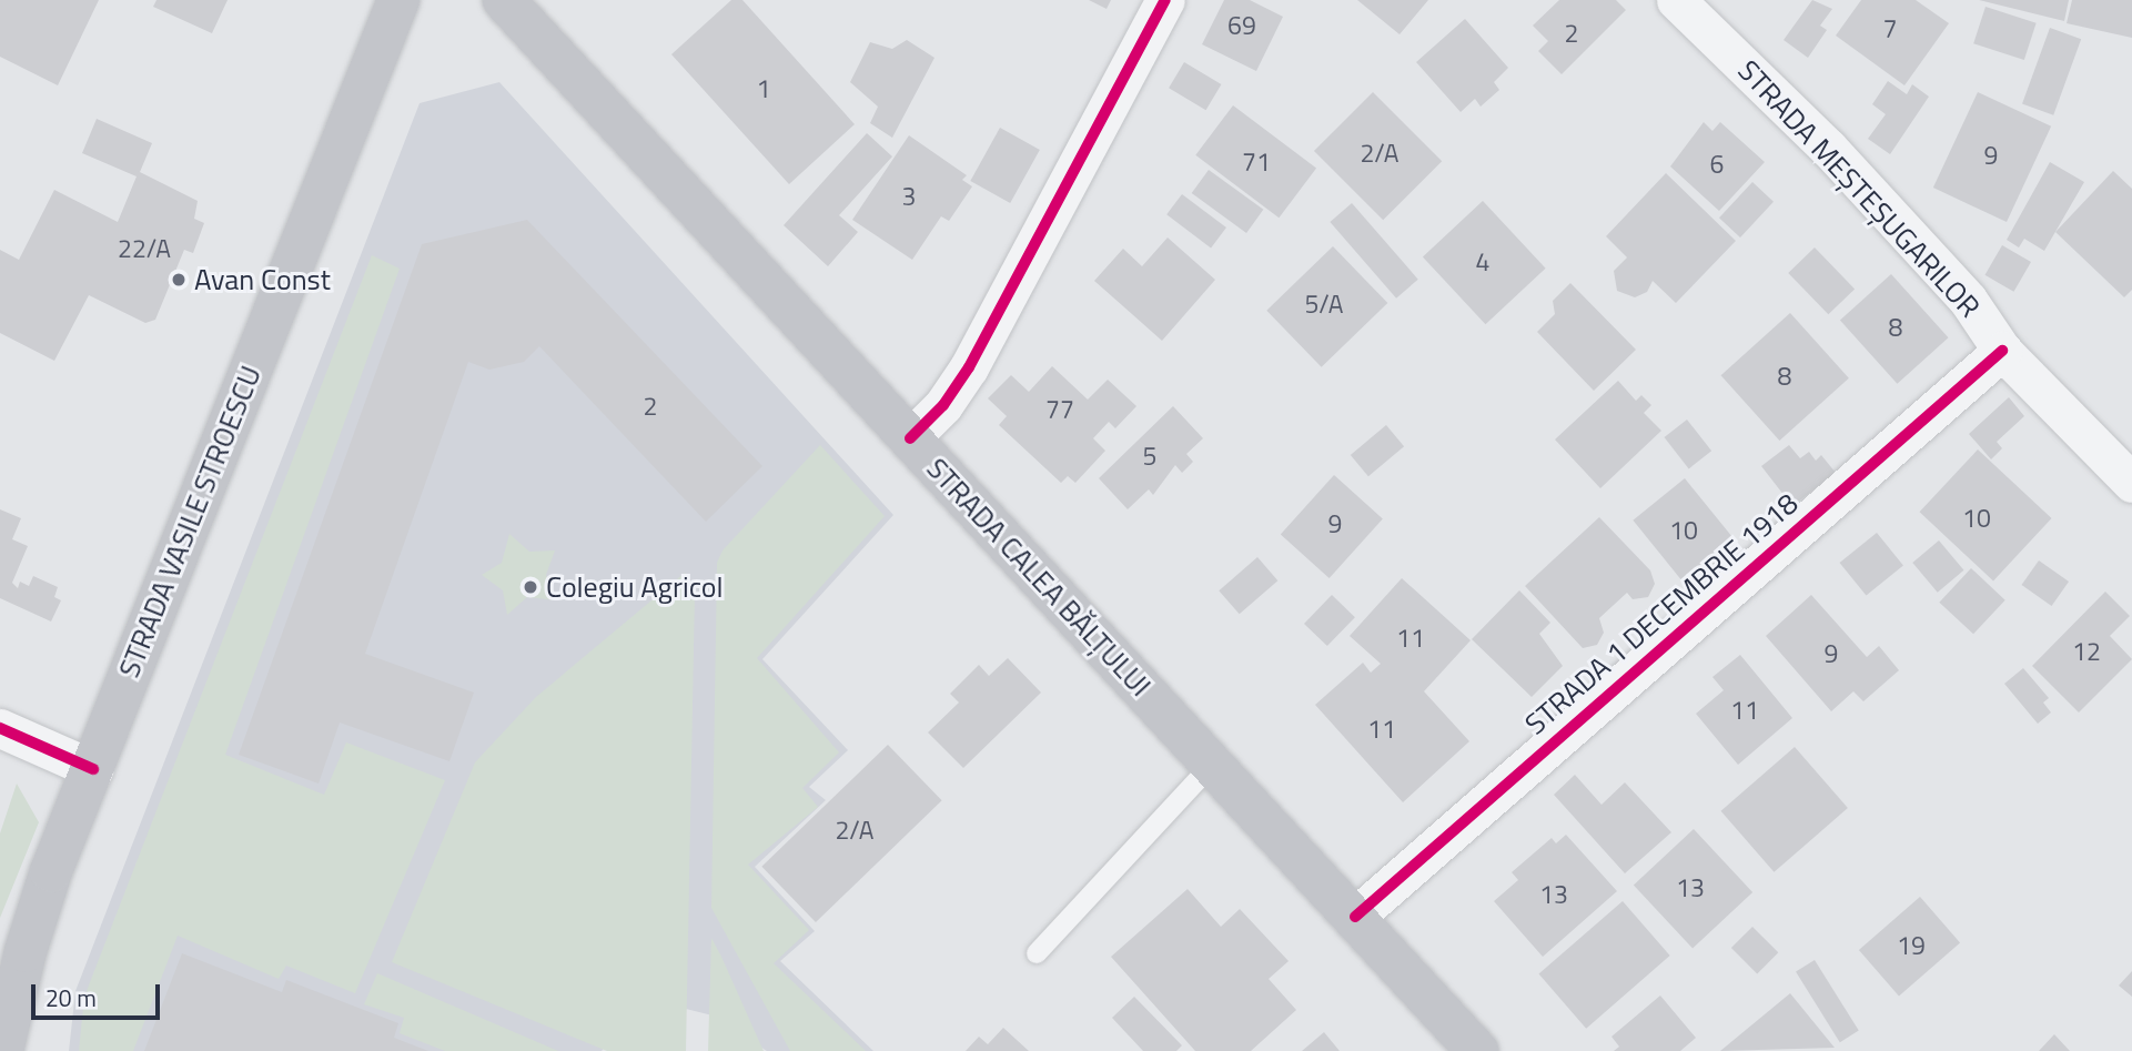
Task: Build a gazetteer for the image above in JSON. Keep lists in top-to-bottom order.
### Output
{
  "streets": {
    "main road": ["STRADA VASILE STROESCU", "STRADA CALEA BĂLȚULUI"],
    "street": ["STRADA MEȘTEȘUGARILOR", "STRADA 1 DECEMBRIE 1918"]
  },
  "crossings": [
    ["STRADA MEȘTEȘUGARILOR", "STRADA 1 DECEMBRIE 1918"],
    ["STRADA CALEA BĂLȚULUI", "STRADA 1 DECEMBRIE 1918"]
  ],
  "places": ["Avan Const", "Colegiu Agricol"],
  "house_numbers": [
    "69",
    "7",
    "2",
    "1",
    "2/A",
    "9",
    "71",
    "6",
    "3",
    "22/A",
    "4",
    "5/A",
    "8",
    "8",
    "2",
    "77",
    "5",
    "10",
    "9",
    "10",
    "11",
    "12",
    "9",
    "11",
    "11",
    "2/A",
    "13",
    "13",
    "19"
  ],
  "scale_bar": "20 m"
}
